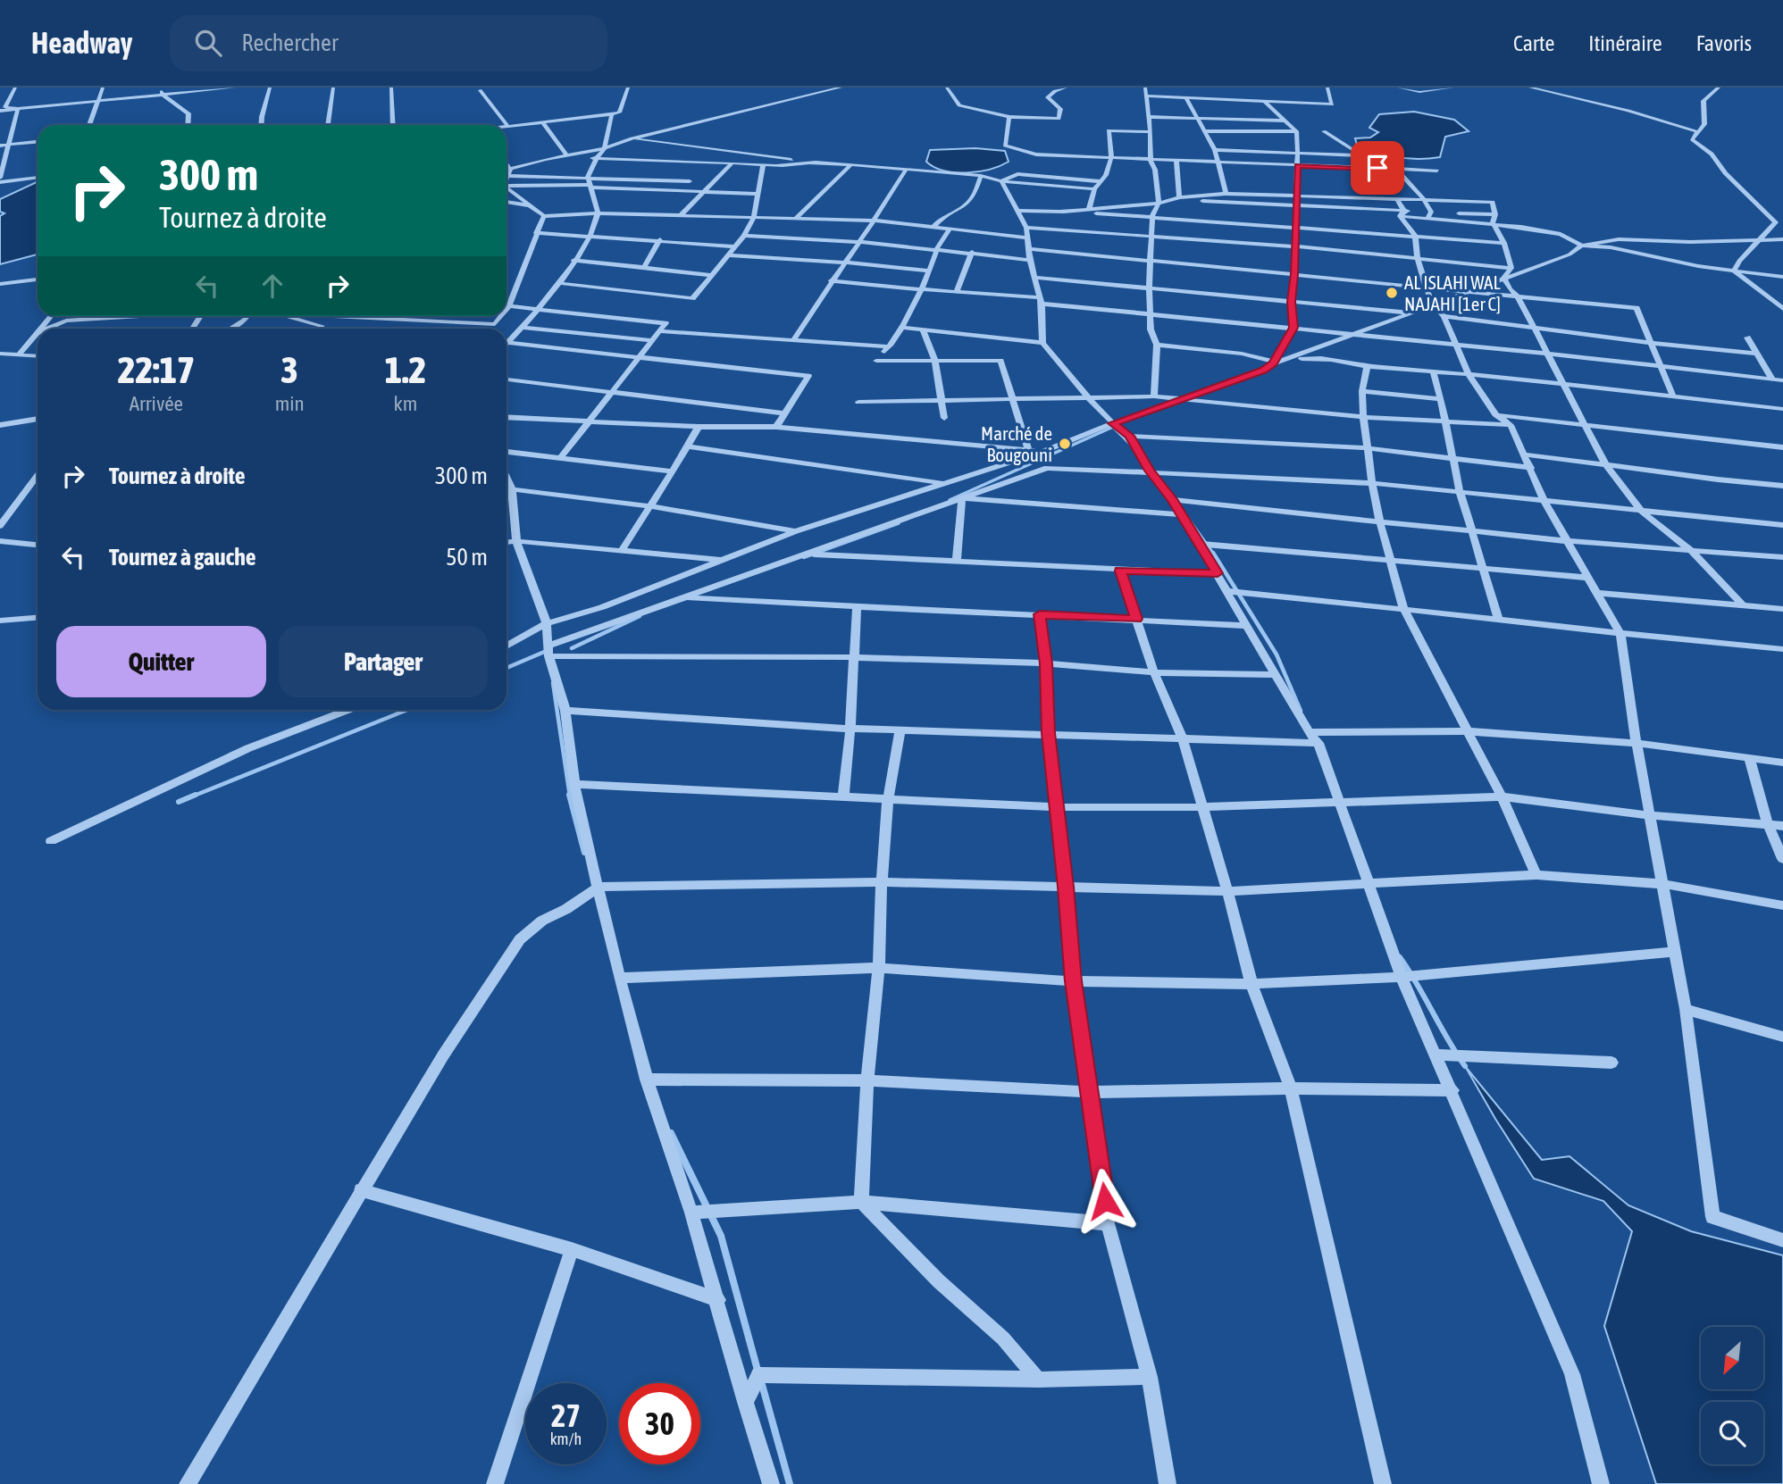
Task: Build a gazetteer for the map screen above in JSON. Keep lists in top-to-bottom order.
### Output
{
  "places": ["AL ISLAHI WAL NAJAHI [1er C]", "Marché de Bougouni"],
  "north": "bottom left",
  "page": {
    "header": "Headway",
    "search": "Rechercher",
    "nav": ["Carte", "Itinéraire", "Favoris"],
    "turn": ["300 m", "Tournez à droite"],
    "eta": [
      "22:17",
      "Arrivée",
      "3",
      "min",
      "1.2",
      "km"
    ],
    "list": [
      {
        "name": "Tournez à droite",
        "value": "300 m"
      },
      {
        "name": "Tournez à gauche",
        "value": "50 m"
      }
    ],
    "buttons": ["Quitter", "Partager"],
    "speed": "27 km/h",
    "limit": "30"
  }
}
